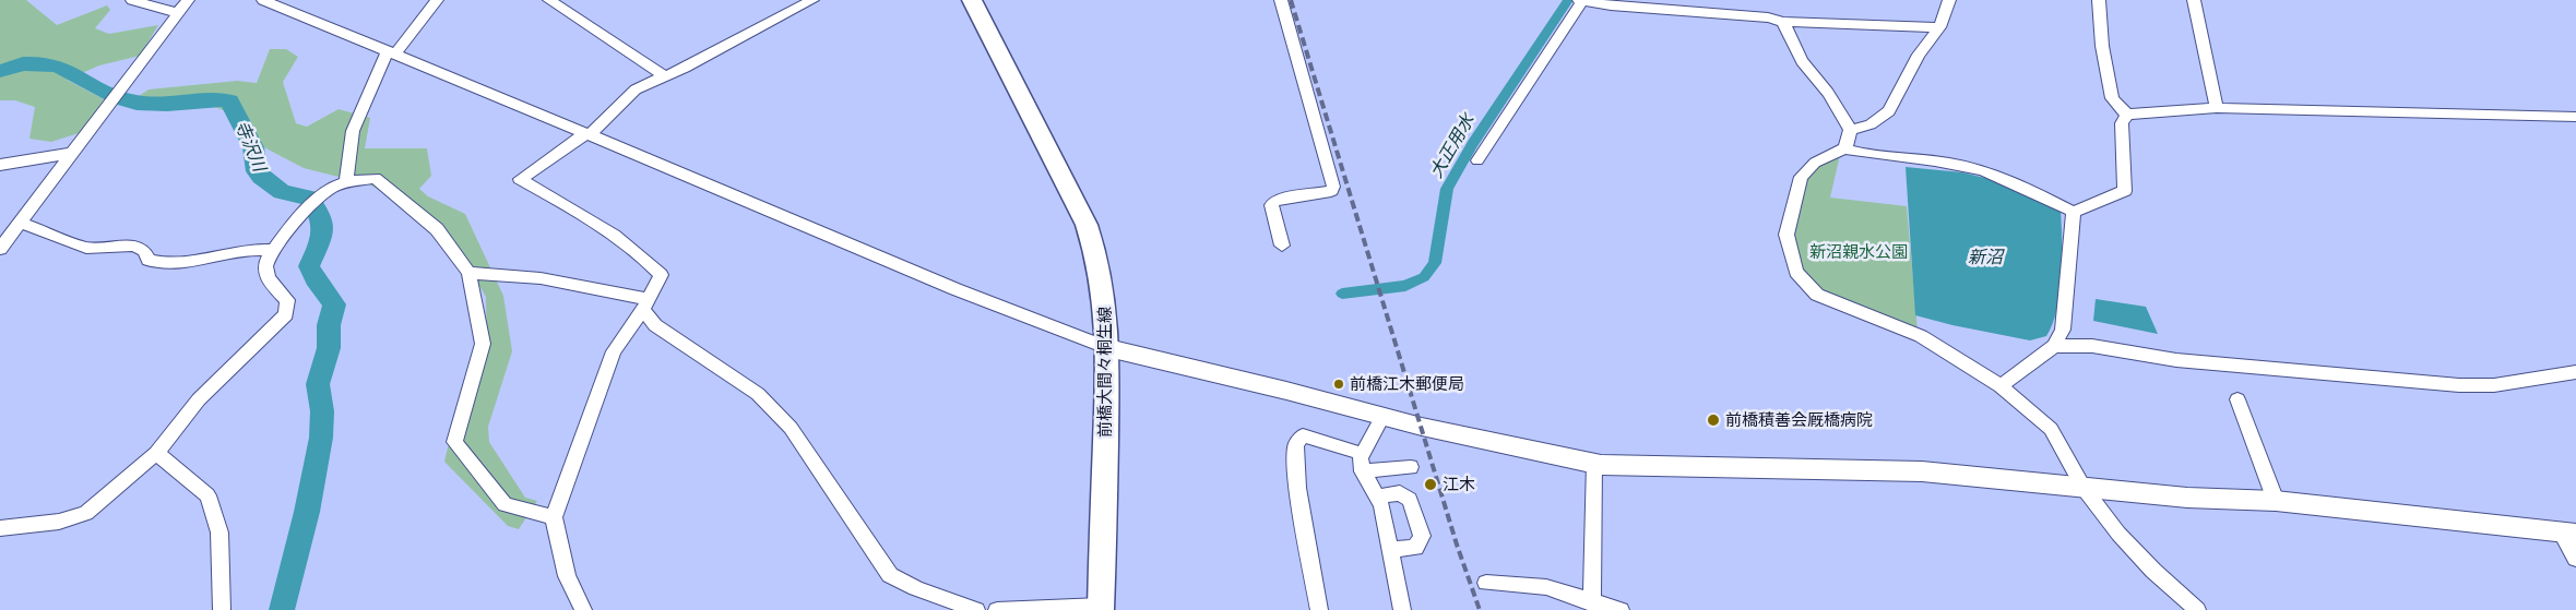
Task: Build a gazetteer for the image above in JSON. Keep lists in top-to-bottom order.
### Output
{
  "streets": {
    "main road": ["前橋大間々桐生線"]
  },
  "water": ["寺沢川", "大正用水", "新沼"],
  "parks": ["新沼親水公園"],
  "places": ["前橋江木郵便局", "前橋積善会厩橋病院", "江木"]
}
